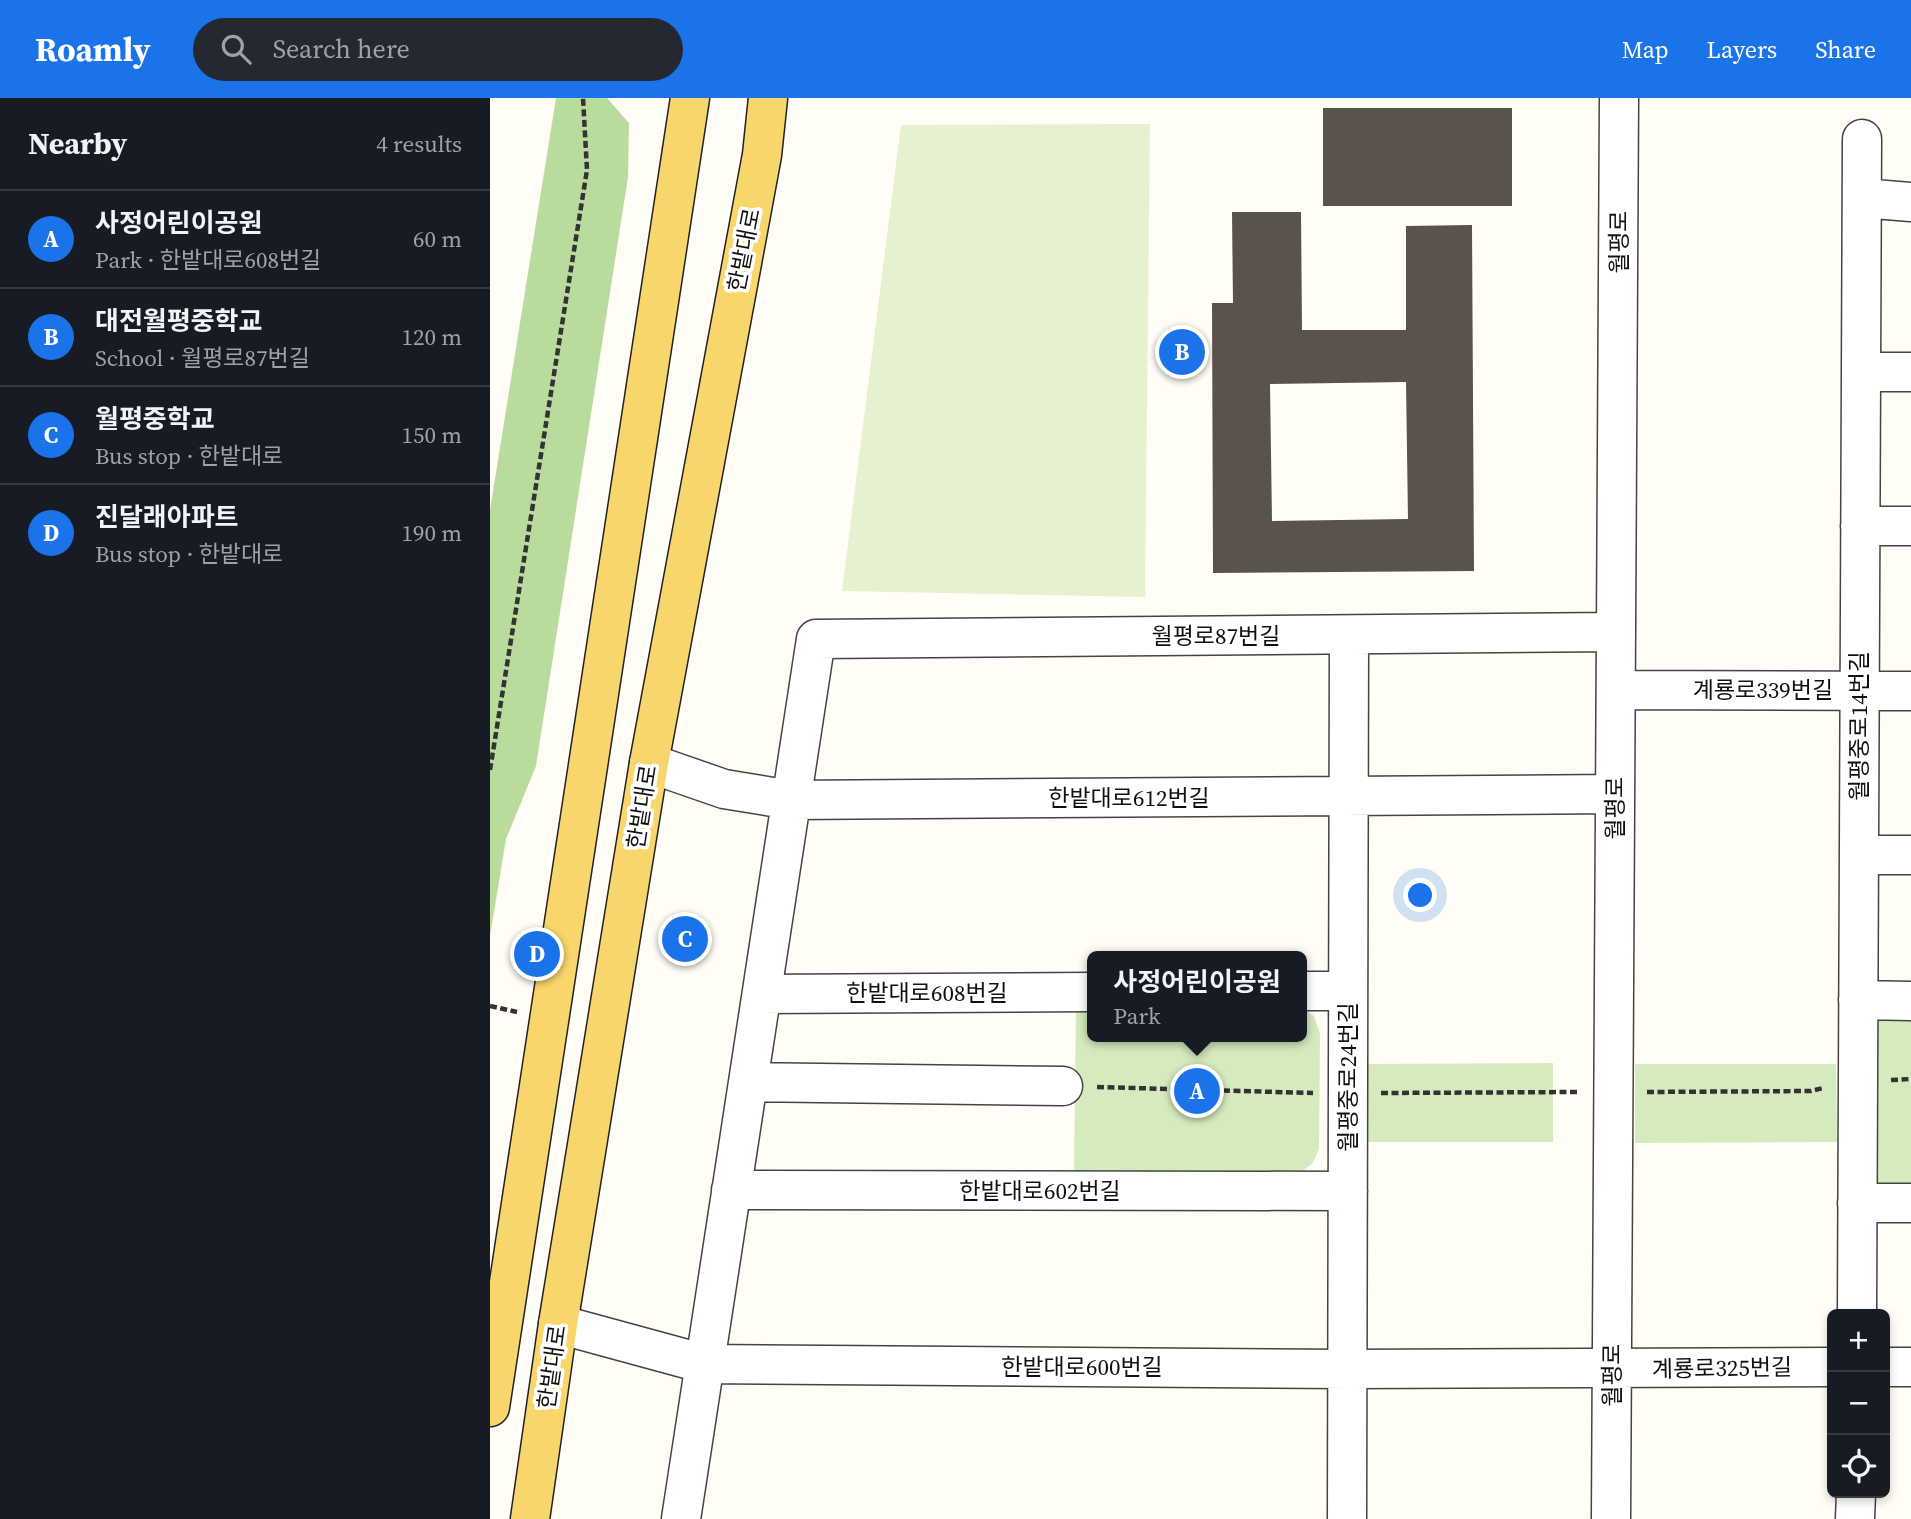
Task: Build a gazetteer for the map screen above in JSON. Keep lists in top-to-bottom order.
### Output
{
  "streets": {
    "main road": ["한밭대로"],
    "street": [
      "월평로",
      "월평로87번길",
      "계룡로339번길",
      "월평중로14번길",
      "한밭대로612번길",
      "한밭대로608번길",
      "월평중로24번길",
      "한밭대로602번길",
      "한밭대로600번길",
      "계룡로325번길"
    ]
  },
  "crossings": [
    ["월평로", "월평로87번길"],
    ["월평로", "계룡로339번길"],
    ["월평로", "한밭대로612번길"],
    ["월평로", "한밭대로600번길"],
    ["월평로", "계룡로325번길"],
    ["한밭대로", "한밭대로612번길"],
    ["한밭대로", "한밭대로600번길"],
    ["월평로87번길", "한밭대로612번길"],
    ["월평로87번길", "월평중로24번길"],
    ["계룡로339번길", "월평중로14번길"],
    ["한밭대로612번길", "월평중로24번길"],
    ["월평중로24번길", "한밭대로602번길"],
    ["월평중로24번길", "한밭대로600번길"],
    ["한밭대로600번길", "계룡로325번길"]
  ],
  "page": {
    "header": "Roamly",
    "search": "Search here",
    "nav": ["Map", "Layers", "Share"],
    "heading": ["Nearby", "4 results"],
    "list": [
      {
        "mark": "A",
        "name": "사정어린이공원",
        "note": "Park · 한밭대로608번길",
        "value": "60 m"
      },
      {
        "mark": "B",
        "name": "대전월평중학교",
        "note": "School · 월평로87번길",
        "value": "120 m"
      },
      {
        "mark": "C",
        "name": "월평중학교",
        "note": "Bus stop · 한밭대로",
        "value": "150 m"
      },
      {
        "mark": "D",
        "name": "진달래아파트",
        "note": "Bus stop · 한밭대로",
        "value": "190 m"
      }
    ],
    "pins": [
      "B",
      "C",
      "D",
      "A"
    ],
    "popup": ["사정어린이공원", "Park"],
    "map_buttons": ["+", "−"]
  }
}
